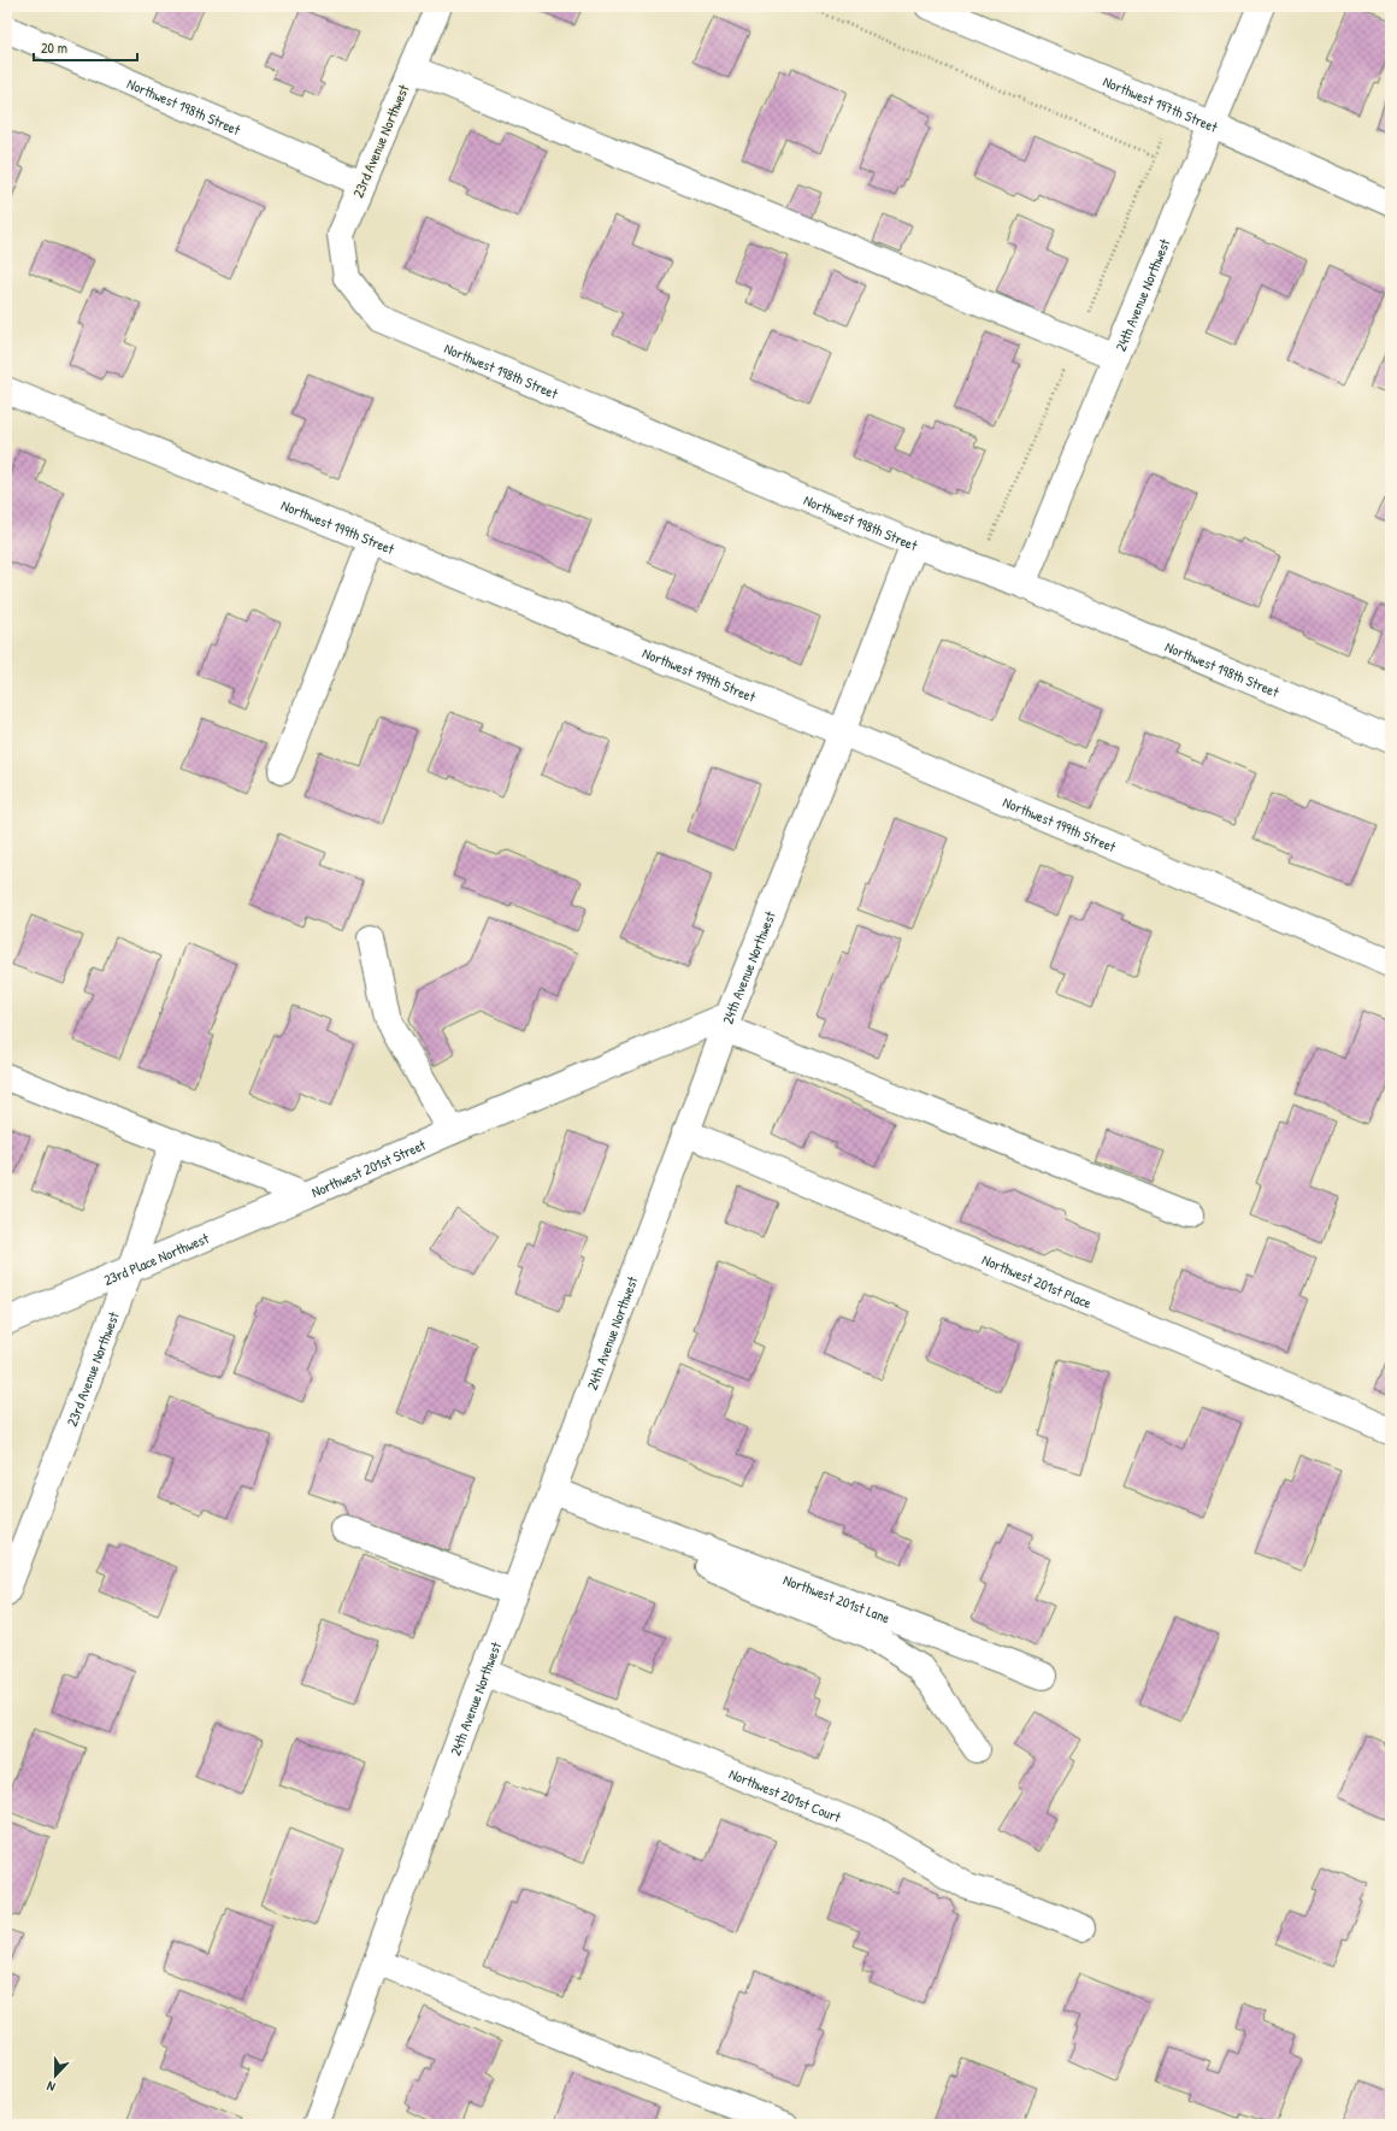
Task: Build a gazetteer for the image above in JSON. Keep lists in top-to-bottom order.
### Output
{
  "streets": {
    "street": [
      "Northwest 197th Street",
      "Northwest 198th Street",
      "23rd Avenue Northwest",
      "24th Avenue Northwest",
      "Northwest 199th Street",
      "Northwest 201st Street",
      "23rd Place Northwest",
      "Northwest 201st Place",
      "Northwest 201st Lane",
      "Northwest 201st Court"
    ]
  },
  "crossings": [
    ["Northwest 197th Street", "24th Avenue Northwest"],
    ["Northwest 198th Street", "23rd Avenue Northwest"],
    ["Northwest 198th Street", "24th Avenue Northwest"],
    ["23rd Avenue Northwest", "Northwest 201st Street"],
    ["23rd Avenue Northwest", "23rd Place Northwest"],
    ["24th Avenue Northwest", "Northwest 199th Street"],
    ["24th Avenue Northwest", "Northwest 201st Street"],
    ["24th Avenue Northwest", "Northwest 201st Place"],
    ["24th Avenue Northwest", "Northwest 201st Lane"],
    ["24th Avenue Northwest", "Northwest 201st Court"],
    ["Northwest 201st Street", "23rd Place Northwest"]
  ],
  "scale_bar": "20 m",
  "north": "bottom"
}
